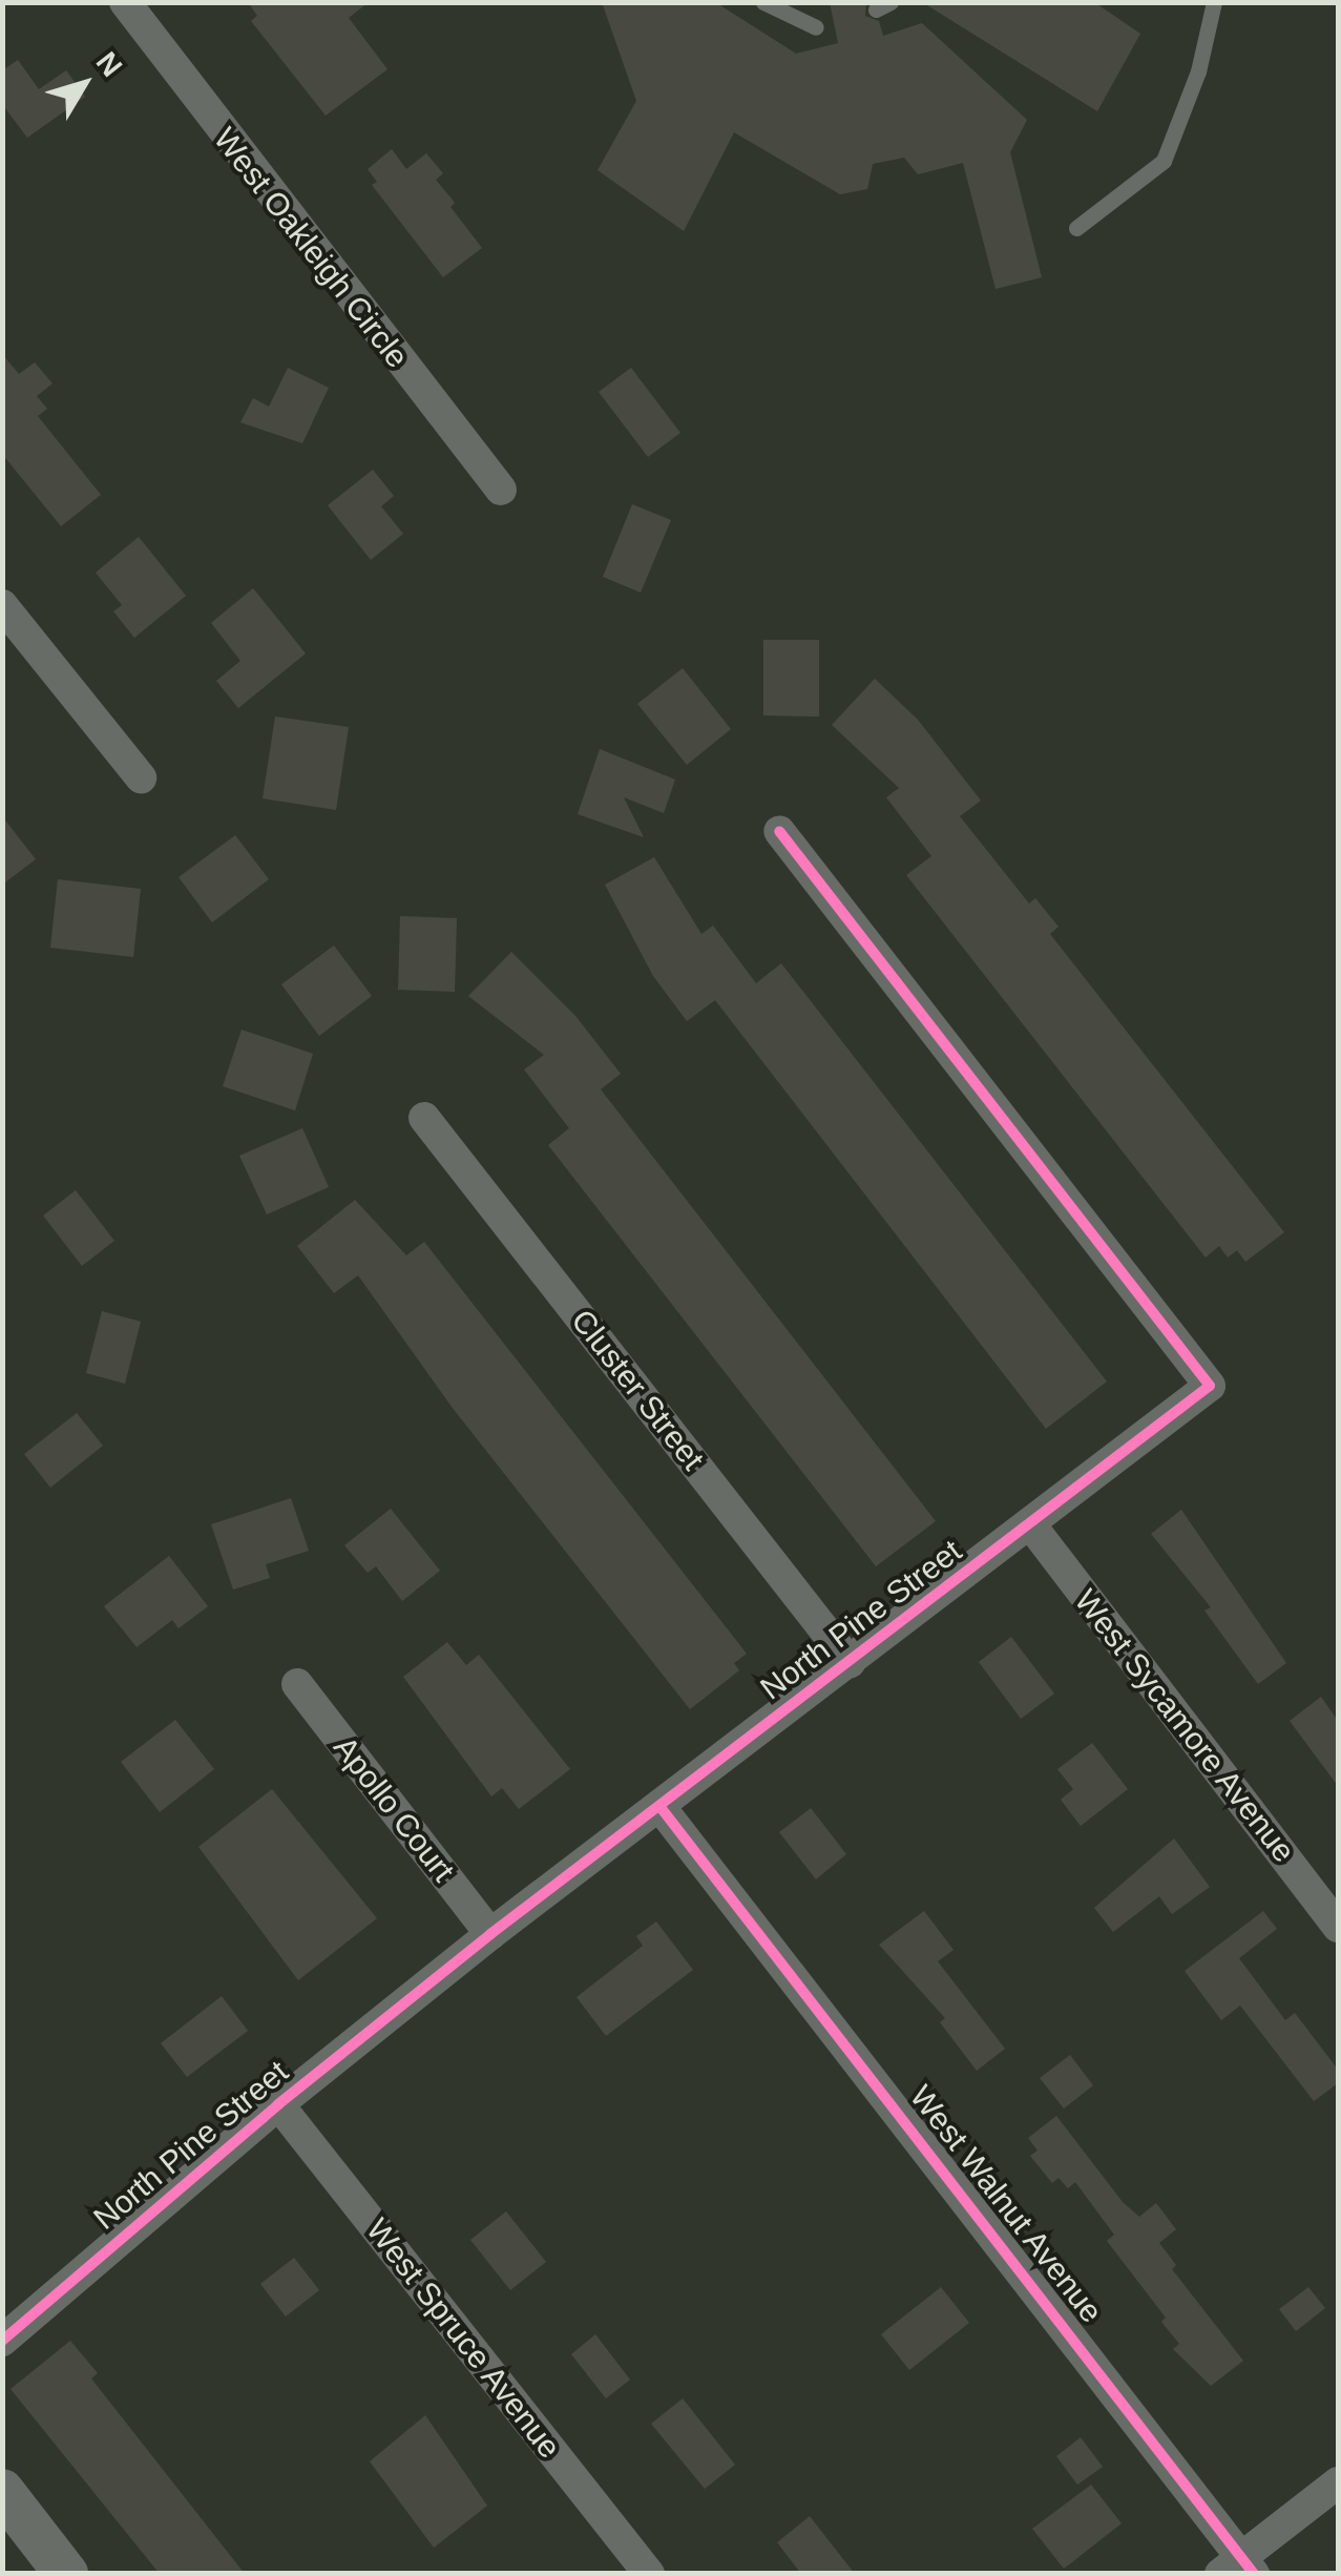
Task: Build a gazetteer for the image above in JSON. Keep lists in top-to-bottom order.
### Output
{
  "streets": {
    "street": [
      "West Oakleigh Circle",
      "Cluster Street",
      "North Pine Street",
      "West Sycamore Avenue",
      "Apollo Court",
      "West Walnut Avenue",
      "West Spruce Avenue"
    ]
  },
  "crossings": [
    ["Cluster Street", "North Pine Street"],
    ["North Pine Street", "West Sycamore Avenue"],
    ["North Pine Street", "Apollo Court"],
    ["North Pine Street", "West Walnut Avenue"],
    ["North Pine Street", "West Spruce Avenue"]
  ],
  "north": "top right"
}
